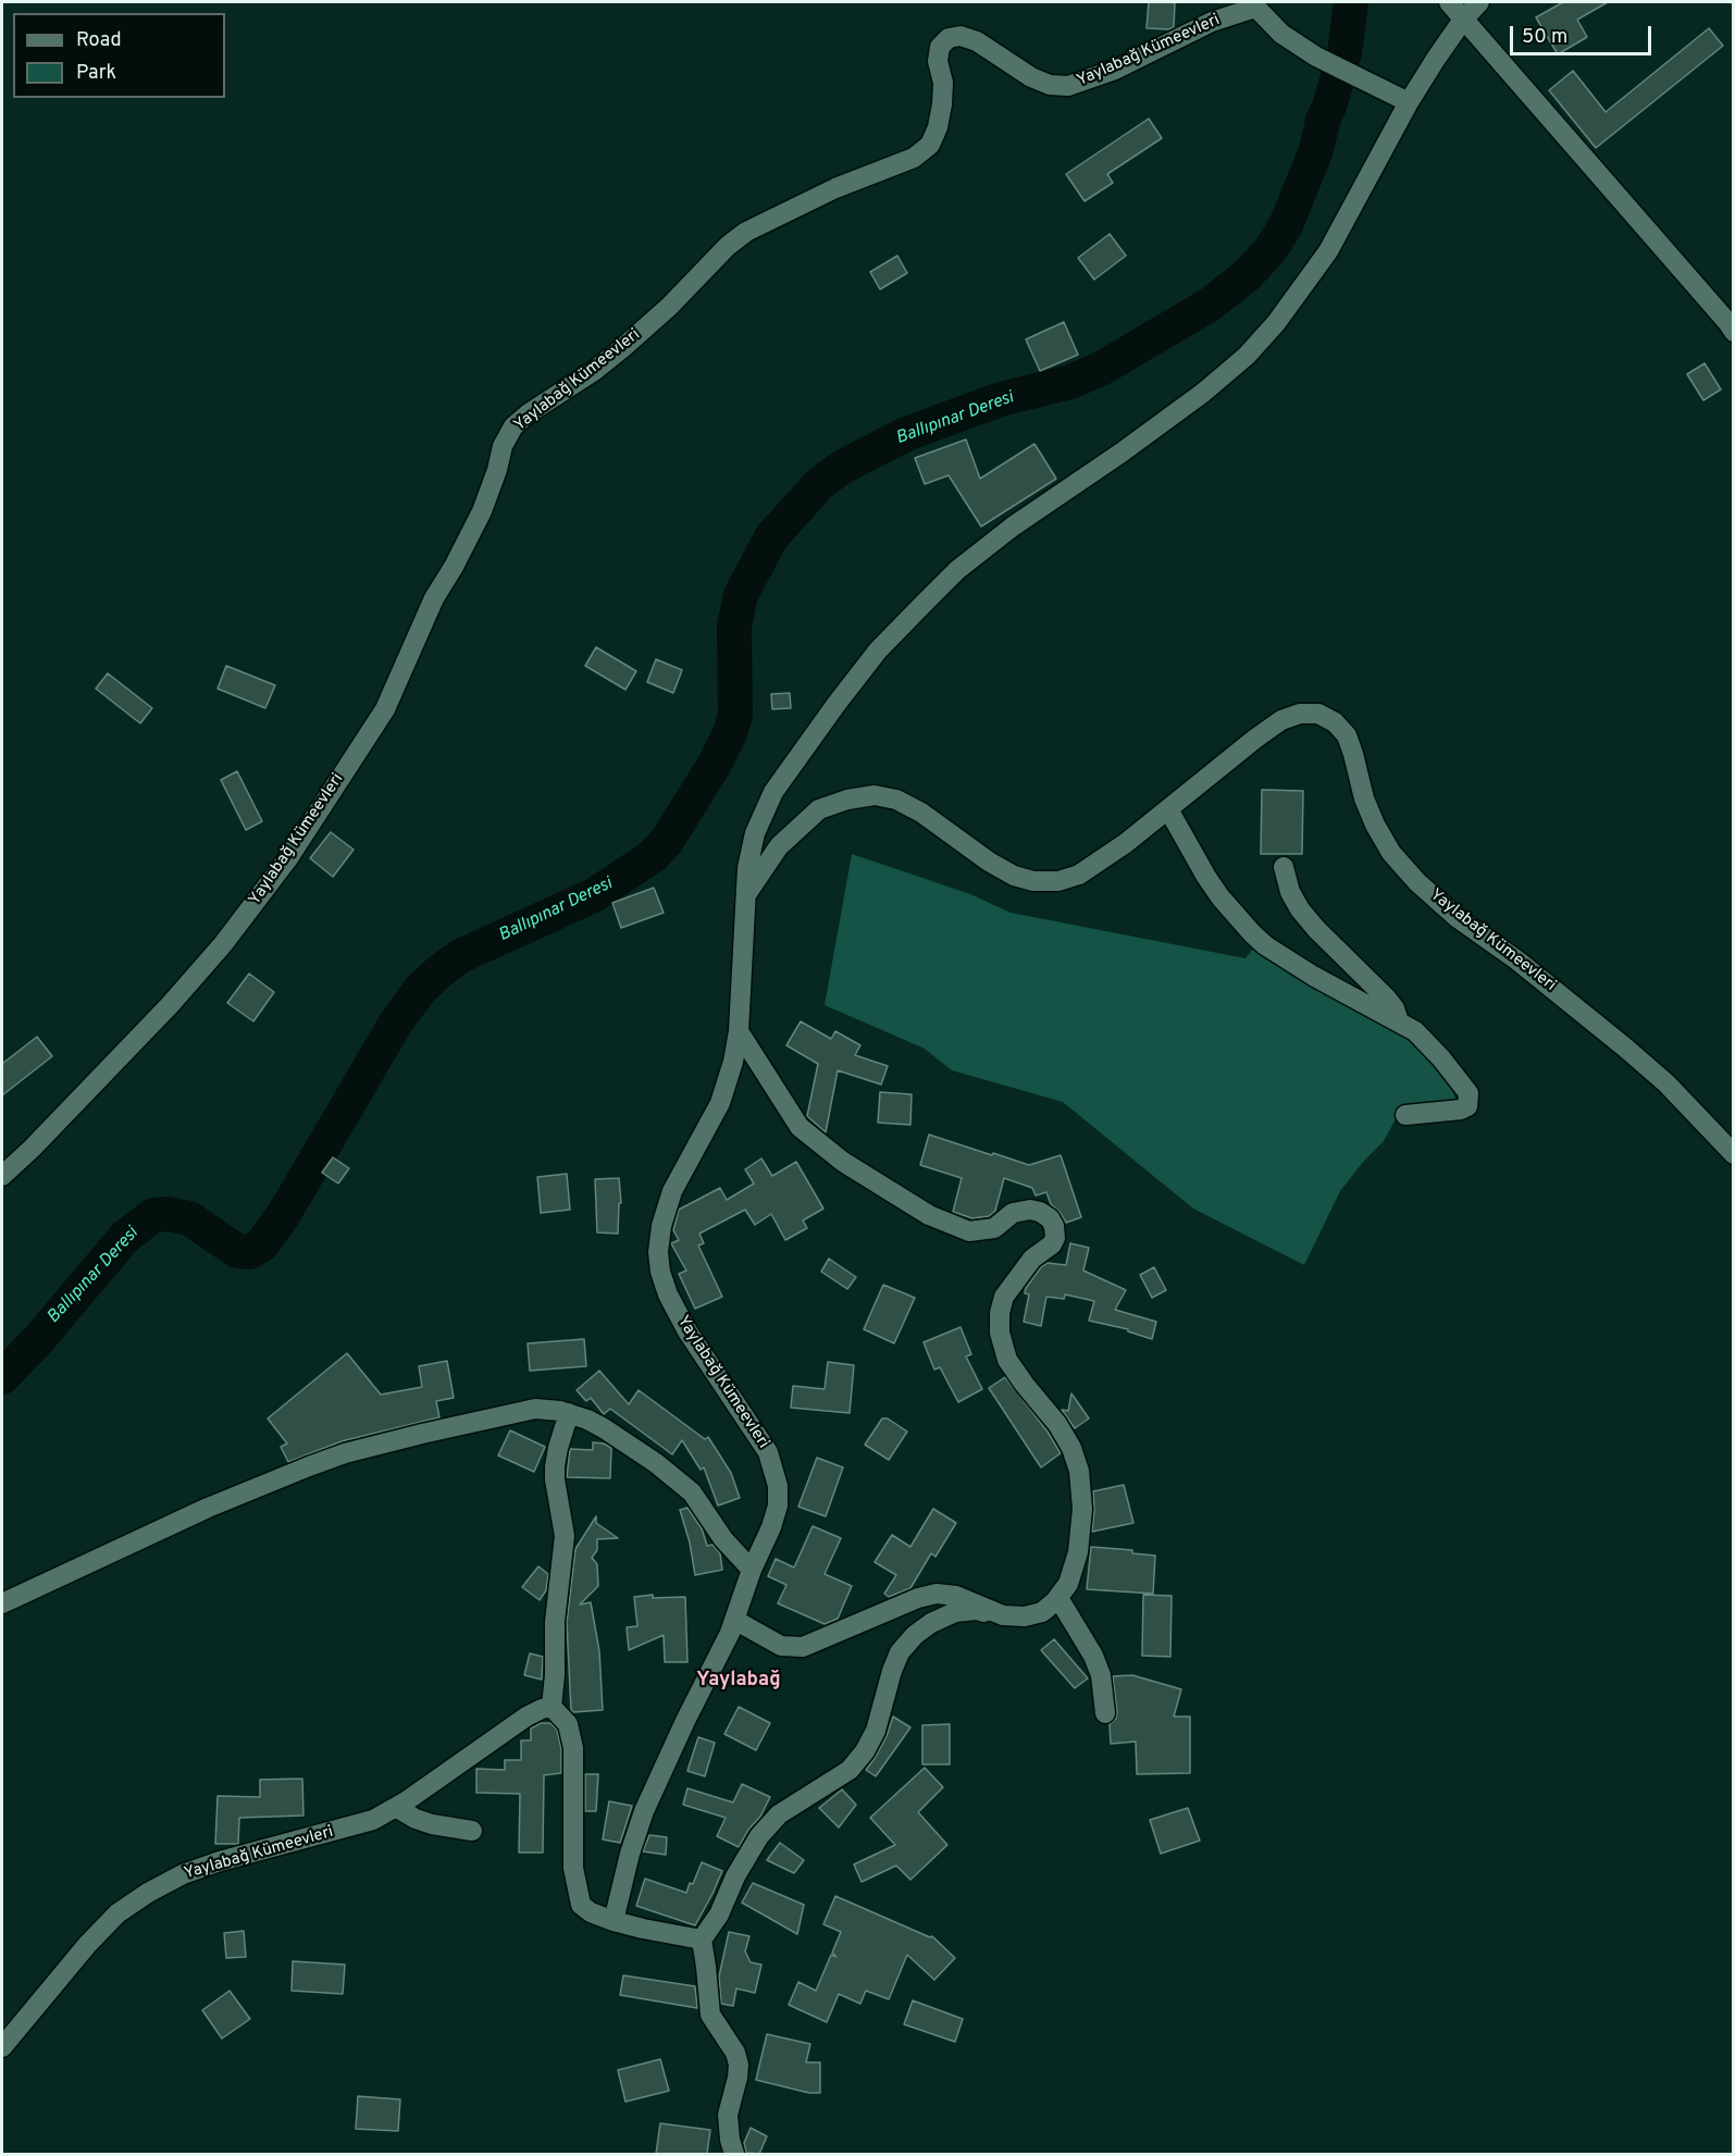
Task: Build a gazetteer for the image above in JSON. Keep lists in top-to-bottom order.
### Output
{
  "streets": {
    "street": ["Yaylabağ Kümeevleri"]
  },
  "districts": ["Yaylabağ"],
  "water": ["Ballıpınar Deresi"],
  "legend": ["Road", "Park"],
  "scale_bar": "50 m"
}
